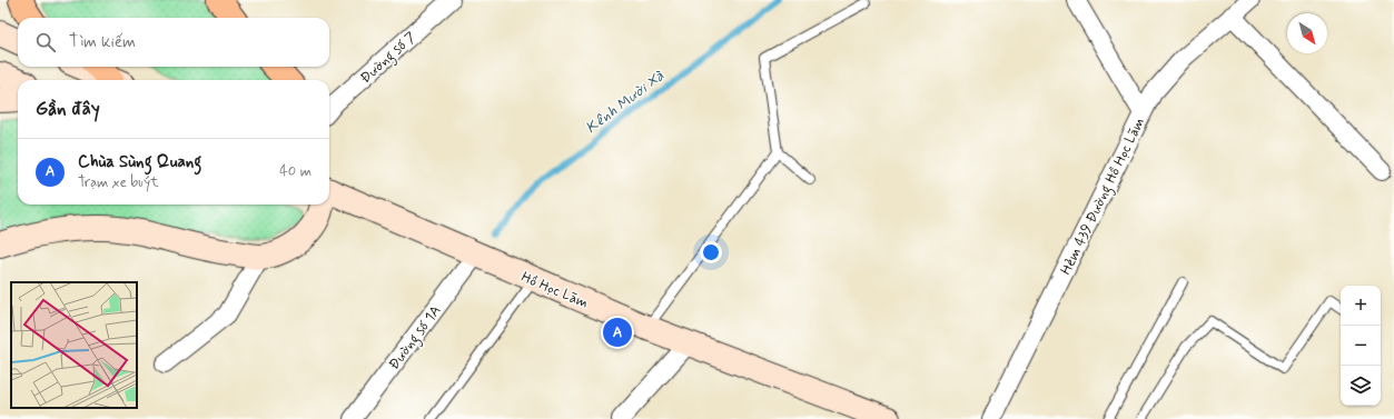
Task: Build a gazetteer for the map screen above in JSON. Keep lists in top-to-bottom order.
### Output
{
  "streets": {
    "main road": ["Hồ Học Lãm"],
    "street": ["Đường số 7", "Hẻm 439 Đường Hồ Học Lãm", "Đường số 1A"]
  },
  "crossings": [
    ["Hồ Học Lãm", "Đường số 1A"]
  ],
  "water": ["Kênh Mười Xà"],
  "north": "bottom right",
  "page": {
    "search": "Tìm kiếm",
    "heading": "Gần đây",
    "list": [
      {
        "mark": "A",
        "name": "Chùa Sùng Quang",
        "note": "Trạm xe buýt",
        "value": "40 m"
      }
    ],
    "map_buttons": ["+", "−"],
    "pins": "A"
  }
}
